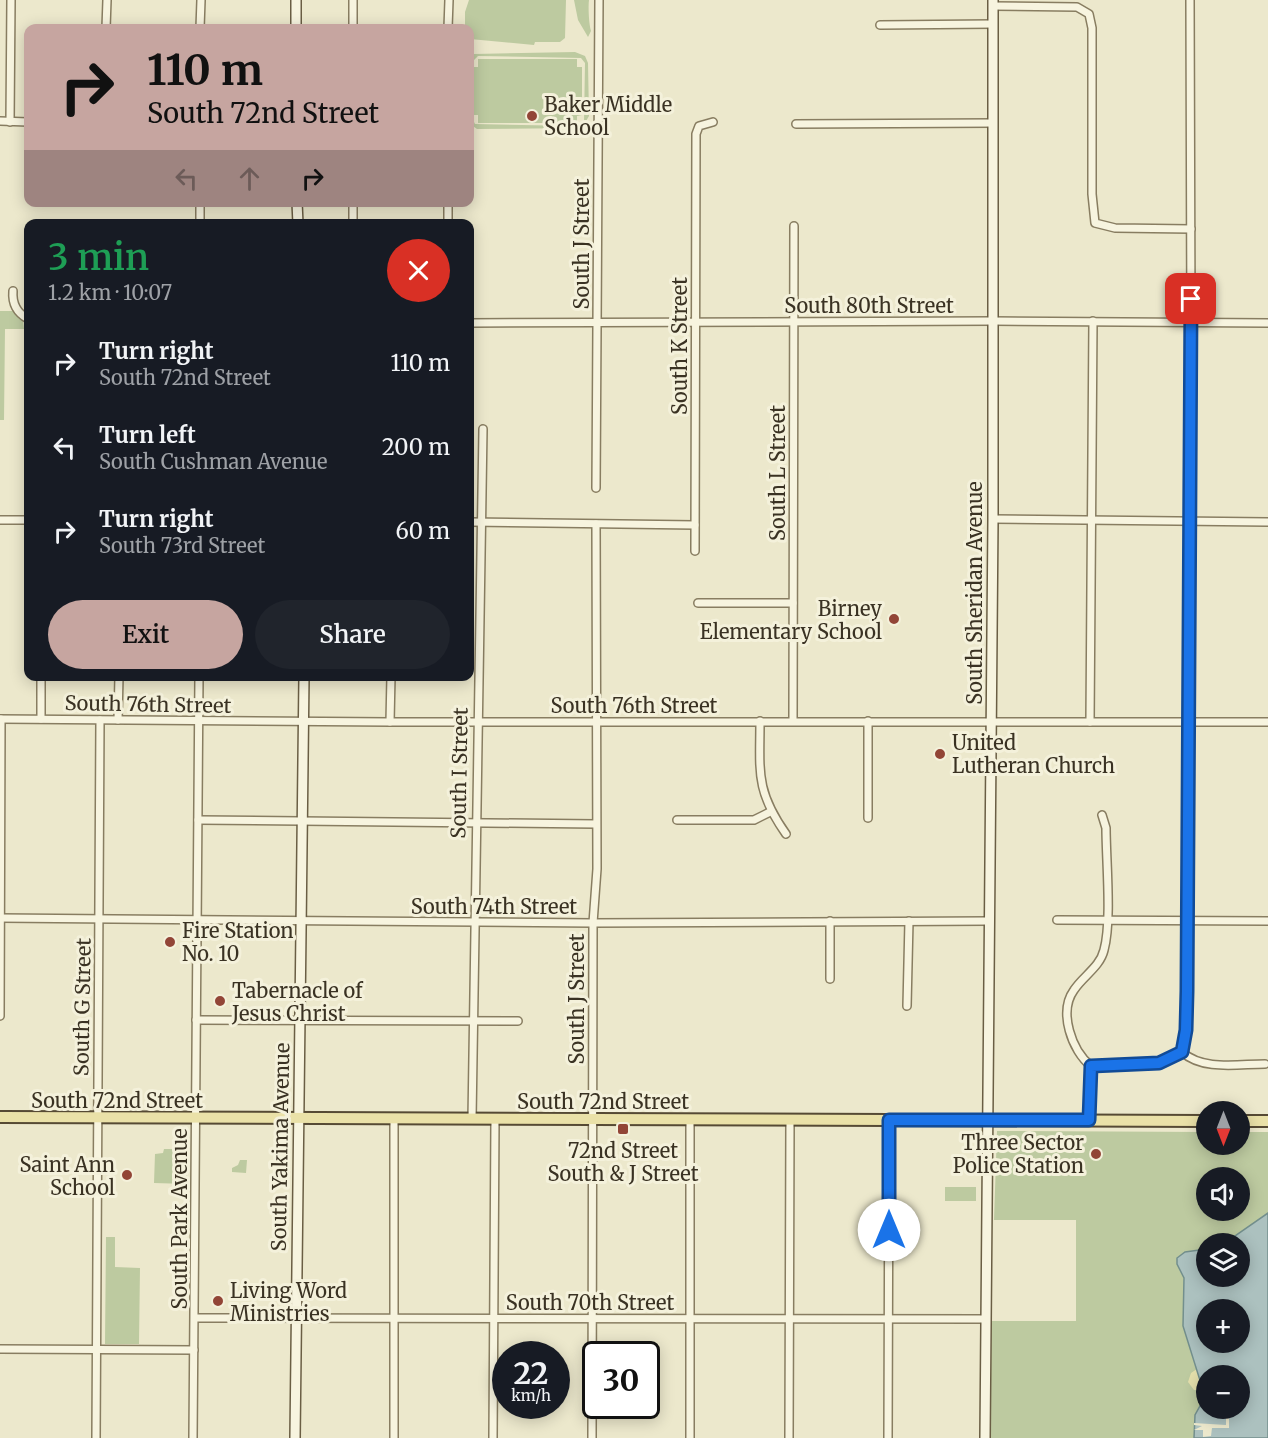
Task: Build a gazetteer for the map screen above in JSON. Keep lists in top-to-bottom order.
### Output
{
  "streets": {
    "main road": ["South 72nd Street"],
    "street": [
      "South J Street",
      "South 80th Street",
      "South K Street",
      "South L Street",
      "South Sheridan Avenue",
      "South 76th Street",
      "South I Street",
      "South 74th Street",
      "South G Street",
      "South Yakima Avenue",
      "South Park Avenue",
      "South 70th Street"
    ]
  },
  "crossings": [
    ["South J Street", "South 80th Street"],
    ["South J Street", "South 76th Street"],
    ["South J Street", "South 74th Street"],
    ["South J Street", "South 72nd Street"],
    ["South J Street", "South 70th Street"],
    ["South 80th Street", "South K Street"],
    ["South 80th Street", "South L Street"],
    ["South 80th Street", "South Sheridan Avenue"],
    ["South L Street", "South 76th Street"],
    ["South Sheridan Avenue", "South 76th Street"],
    ["South Sheridan Avenue", "South 74th Street"],
    ["South Sheridan Avenue", "South 72nd Street"],
    ["South Sheridan Avenue", "South 70th Street"],
    ["South 76th Street", "South I Street"],
    ["South 76th Street", "South G Street"],
    ["South 76th Street", "South Yakima Avenue"],
    ["South 76th Street", "South Park Avenue"],
    ["South I Street", "South 74th Street"],
    ["South I Street", "South 72nd Street"],
    ["South 74th Street", "South G Street"],
    ["South 74th Street", "South Yakima Avenue"],
    ["South 74th Street", "South Park Avenue"],
    ["South G Street", "South 72nd Street"],
    ["South 72nd Street", "South Yakima Avenue"],
    ["South 72nd Street", "South Park Avenue"],
    ["South Yakima Avenue", "South 70th Street"],
    ["South Park Avenue", "South 70th Street"]
  ],
  "places": {
    "other": [
      "Baker Middle School",
      "Birney Elementary School",
      "United Lutheran Church",
      "Fire Station No. 10",
      "Tabernacle of Jesus Christ",
      "Three Sector Police Station",
      "Saint Ann School",
      "Living Word Ministries"
    ],
    "transit": ["72nd Street South & J Street"]
  },
  "north": "bottom",
  "page": {
    "turn": ["110 m", "South 72nd Street"],
    "heading": ["3 min", "1.2 km · 10:07"],
    "list": [
      {
        "name": "Turn right",
        "note": "South 72nd Street",
        "value": "110 m"
      },
      {
        "name": "Turn left",
        "note": "South Cushman Avenue",
        "value": "200 m"
      },
      {
        "name": "Turn right",
        "note": "South 73rd Street",
        "value": "60 m"
      }
    ],
    "buttons": ["Exit", "Share"],
    "map_buttons": ["+", "−"],
    "speed": "22 km/h",
    "limit": "30"
  }
}
